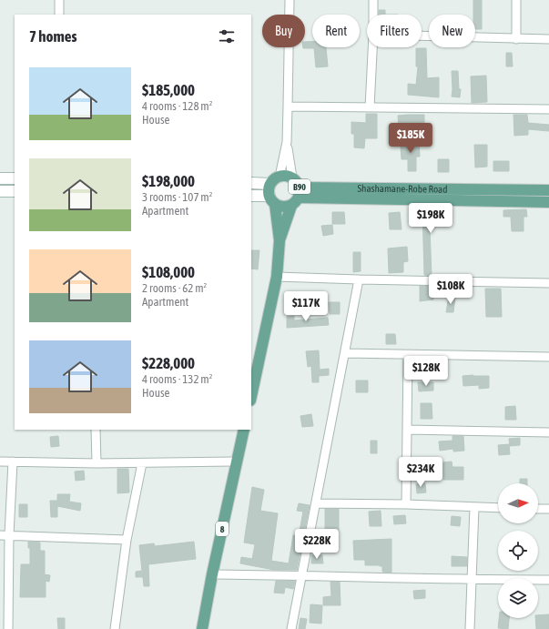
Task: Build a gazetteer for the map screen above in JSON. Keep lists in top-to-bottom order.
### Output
{
  "streets": {
    "main road": ["B90", "Shashamane-Robe Road", "8"]
  },
  "crossings": [
    ["B90", "Shashamane-Robe Road"]
  ],
  "north": "right",
  "page": {
    "chip": [
      "Buy",
      "Rent",
      "Filters",
      "New"
    ],
    "heading": "7 homes",
    "list": [
      {
        "name": "$185,000",
        "note": "4 rooms · 128 m² · House"
      },
      {
        "name": "$198,000",
        "note": "3 rooms · 107 m² · Apartment"
      },
      {
        "name": "$108,000",
        "note": "2 rooms · 62 m² · Apartment"
      },
      {
        "name": "$228,000",
        "note": "4 rooms · 132 m² · House"
      }
    ],
    "price": [
      "$185K",
      "$198K",
      "$108K",
      "$117K",
      "$128K",
      "$234K",
      "$228K"
    ]
  }
}
